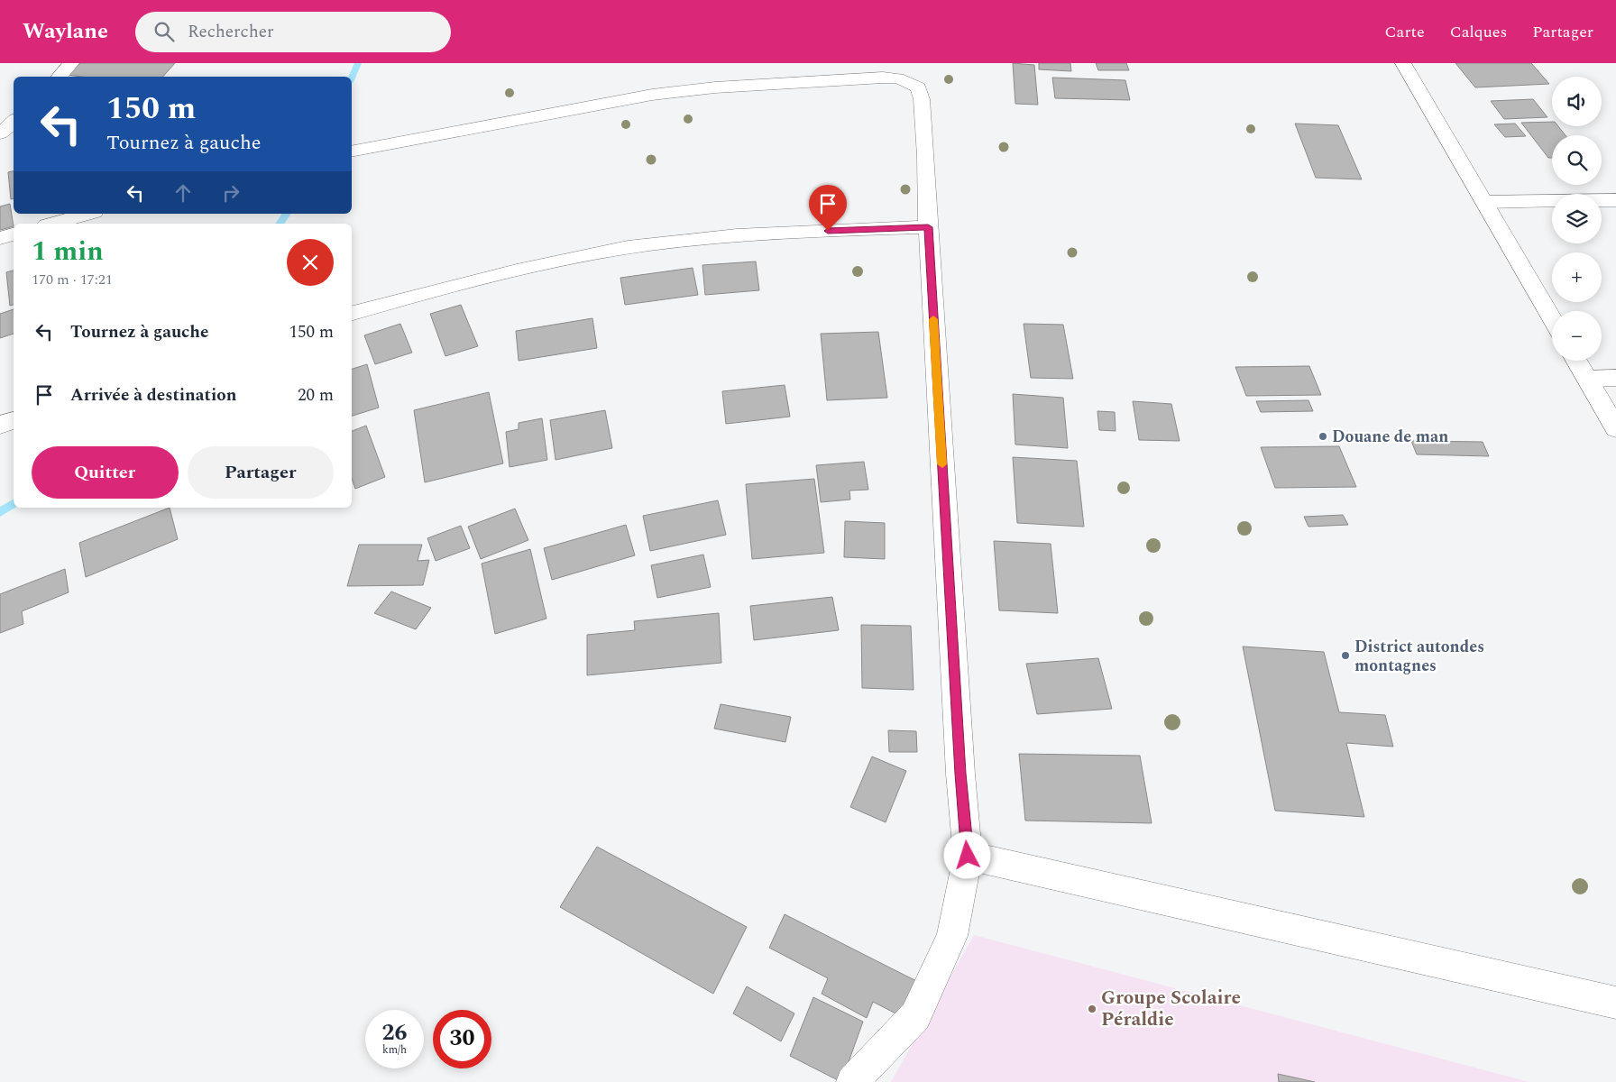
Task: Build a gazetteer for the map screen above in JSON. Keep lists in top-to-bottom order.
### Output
{
  "places": ["Douane de man", "District autondes montagnes", "Groupe Scolaire Péraldie"],
  "page": {
    "header": "Waylane",
    "search": "Rechercher",
    "nav": ["Carte", "Calques", "Partager"],
    "map_buttons": ["+", "−"],
    "turn": ["150 m", "Tournez à gauche"],
    "heading": ["1 min", "170 m · 17:21"],
    "list": [
      {
        "name": "Tournez à gauche",
        "value": "150 m"
      },
      {
        "name": "Arrivée à destination",
        "value": "20 m"
      }
    ],
    "buttons": ["Quitter", "Partager"],
    "speed": "26 km/h",
    "limit": "30"
  }
}
